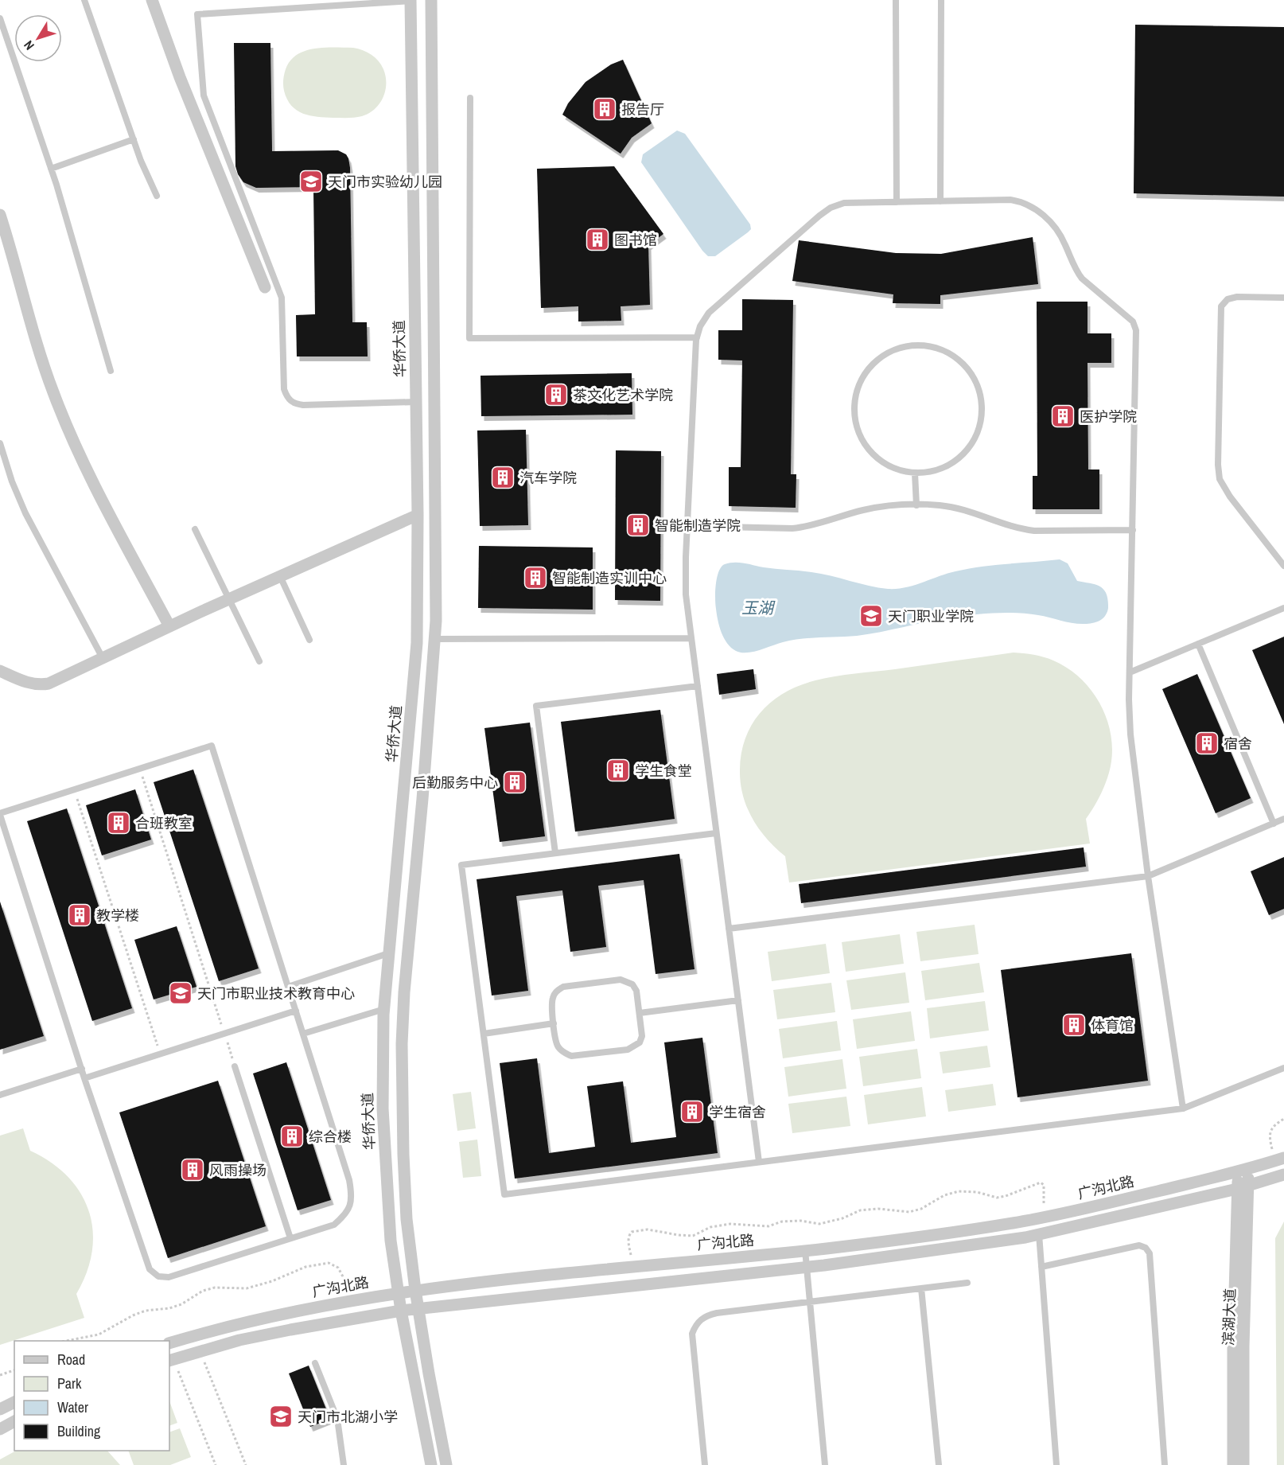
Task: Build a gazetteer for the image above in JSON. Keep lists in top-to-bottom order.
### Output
{
  "streets": {
    "street": ["华侨大道", "广沟北路", "滨湖大道"]
  },
  "crossings": [
    ["华侨大道", "广沟北路"],
    ["广沟北路", "滨湖大道"]
  ],
  "water": ["玉湖"],
  "places": {
    "building": [
      "报告厅",
      "图书馆",
      "茶文化艺术学院",
      "医护学院",
      "汽车学院",
      "智能制造学院",
      "智能制造实训中心",
      "宿舍",
      "学生食堂",
      "后勤服务中心",
      "合班教室",
      "教学楼",
      "体育馆",
      "学生宿舍",
      "综合楼",
      "风雨操场"
    ],
    "school or university": [
      "天门市实验幼儿园",
      "天门职业学院",
      "天门市职业技术教育中心",
      "天门市北湖小学"
    ]
  },
  "legend": [
    "Road",
    "Park",
    "Water",
    "Building"
  ],
  "north": "bottom left"
}
